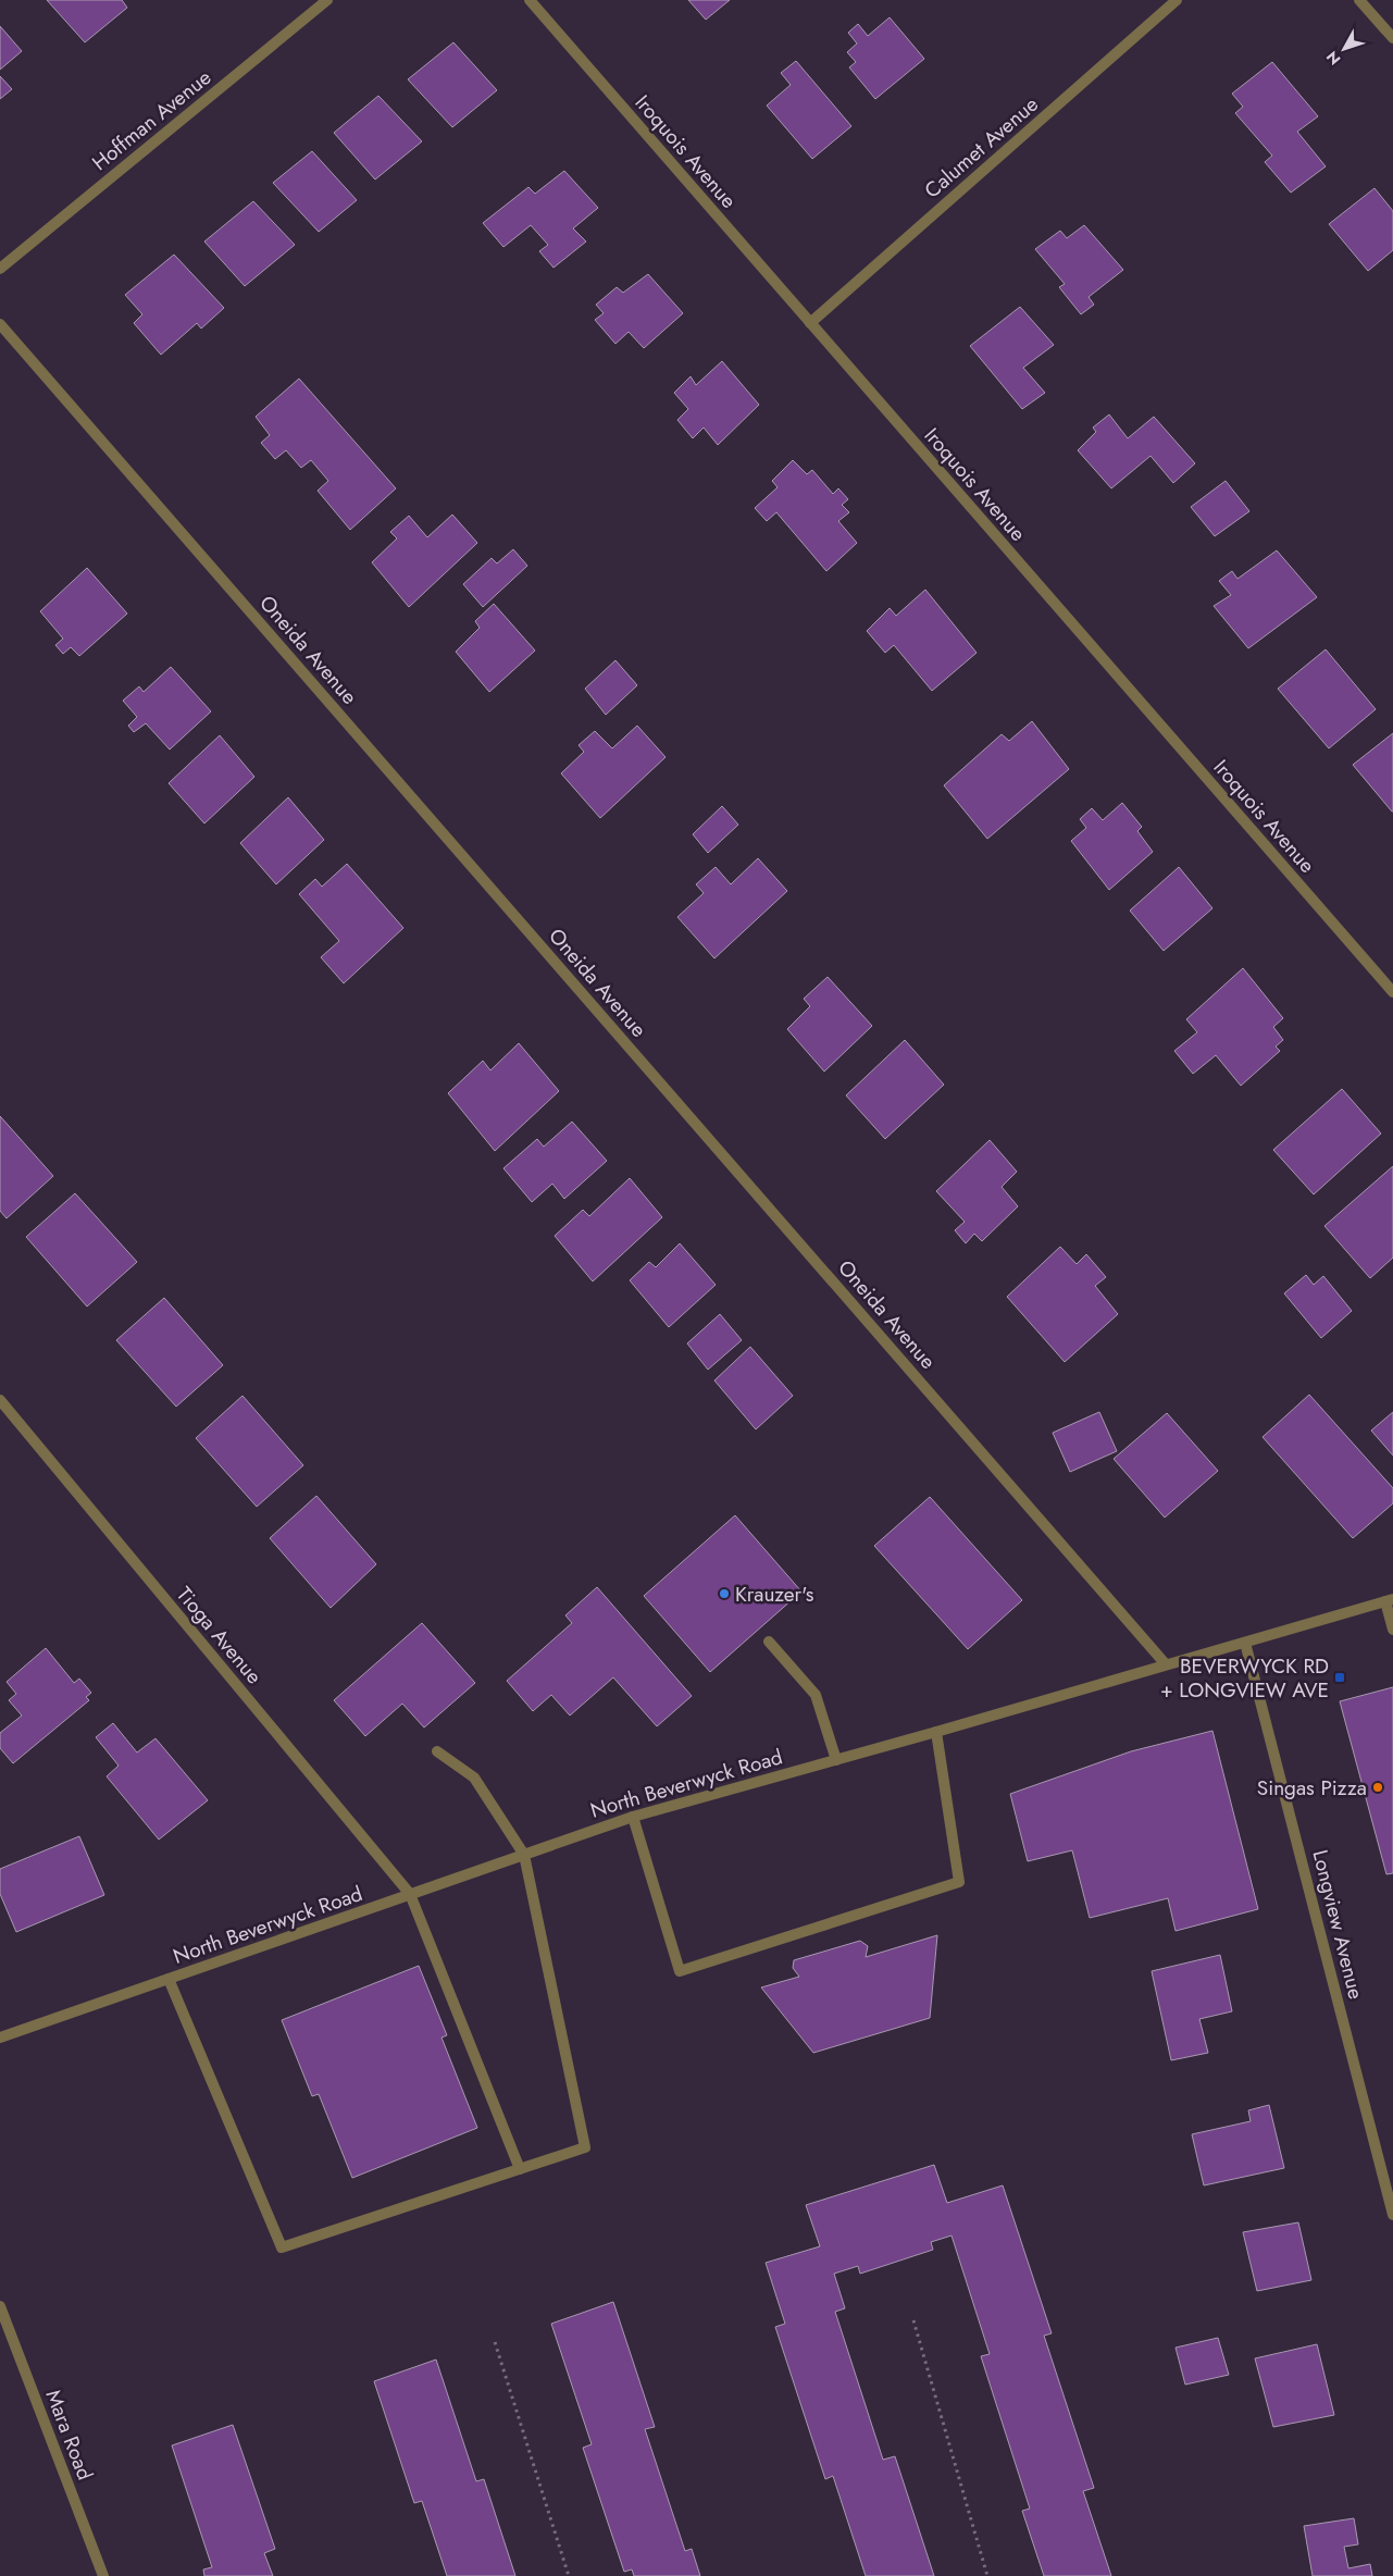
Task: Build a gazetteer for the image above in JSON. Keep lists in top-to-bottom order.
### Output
{
  "streets": {
    "street": [
      "Hoffman Avenue",
      "Calumet Avenue",
      "Iroquois Avenue",
      "Oneida Avenue",
      "Tioga Avenue",
      "North Beverwyck Road",
      "Longview Avenue",
      "Mara Road"
    ]
  },
  "crossings": [
    ["Calumet Avenue", "Iroquois Avenue"],
    ["Oneida Avenue", "North Beverwyck Road"],
    ["Tioga Avenue", "North Beverwyck Road"],
    ["North Beverwyck Road", "Longview Avenue"]
  ],
  "places": {
    "other": ["Krauzer's", "Singas Pizza"],
    "transit": ["BEVERWYCK RD + LONGVIEW AVE"]
  },
  "north": "bottom left"
}
